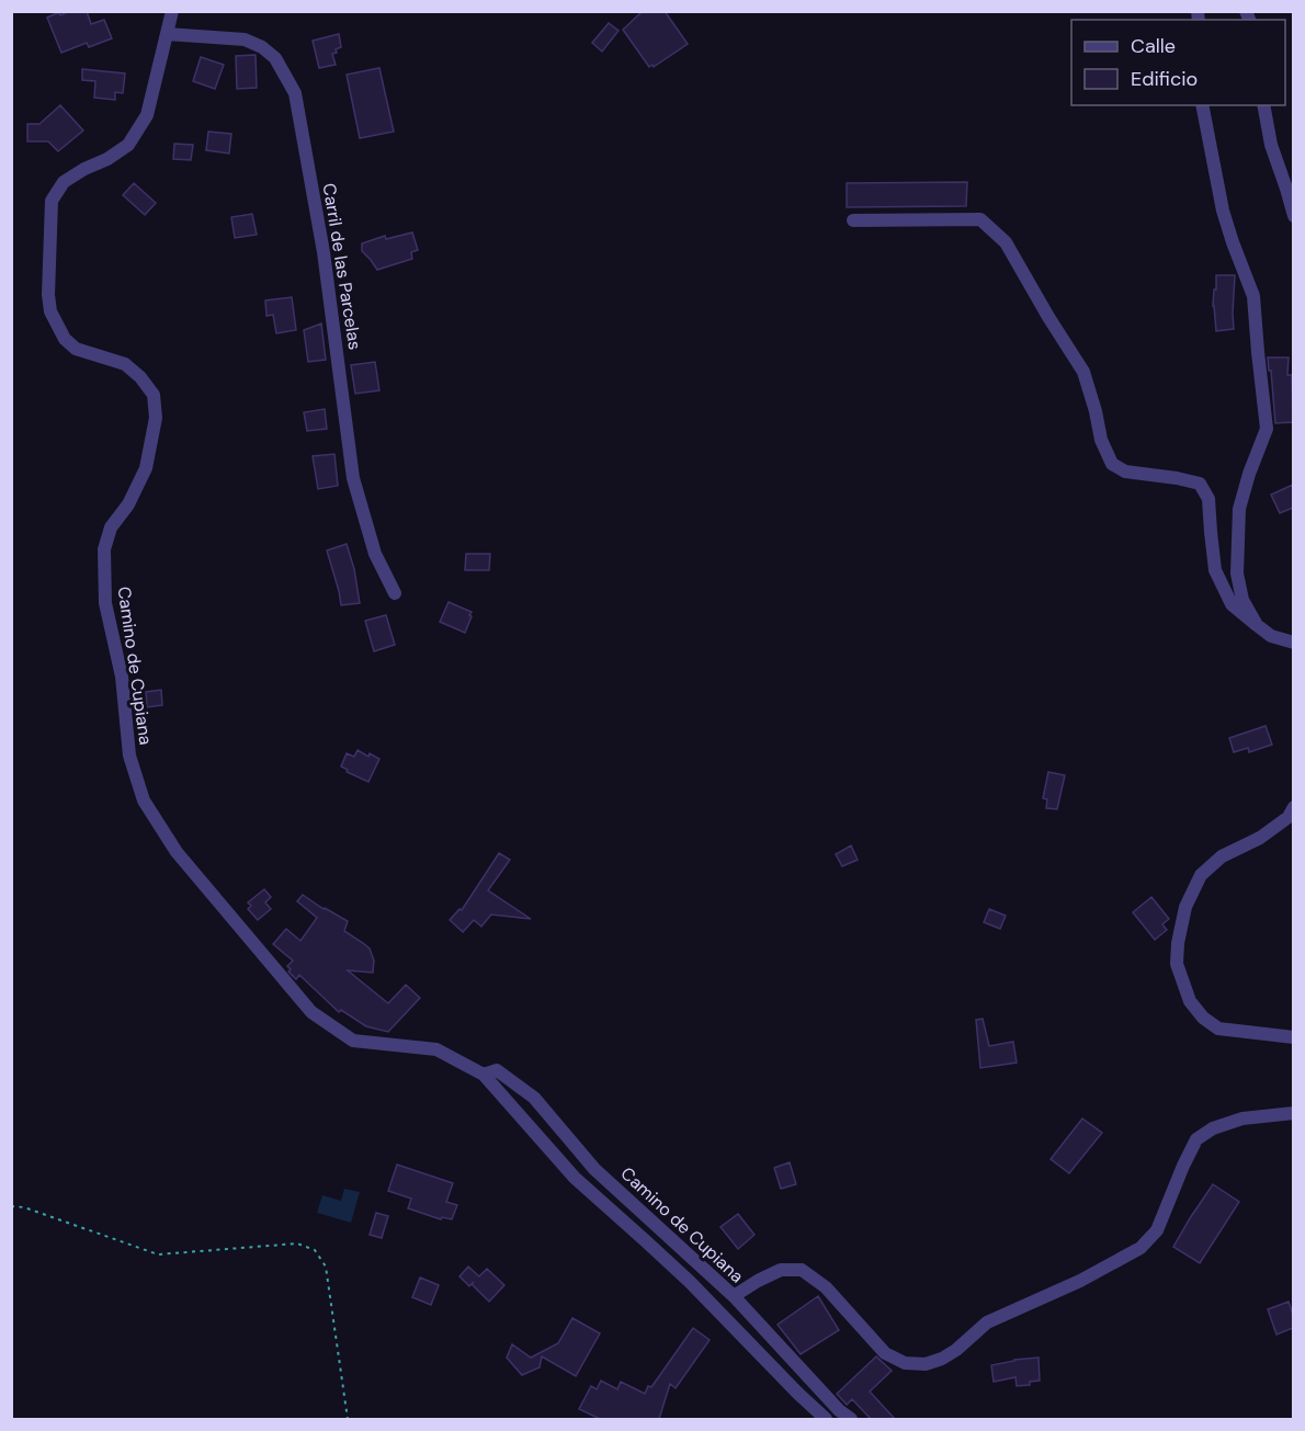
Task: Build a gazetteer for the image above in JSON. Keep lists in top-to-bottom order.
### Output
{
  "streets": {
    "street": ["Carril de las Parcelas", "Camino de Cupiana"]
  },
  "crossings": [
    ["Carril de las Parcelas", "Camino de Cupiana"]
  ],
  "legend": ["Calle", "Edificio"]
}
